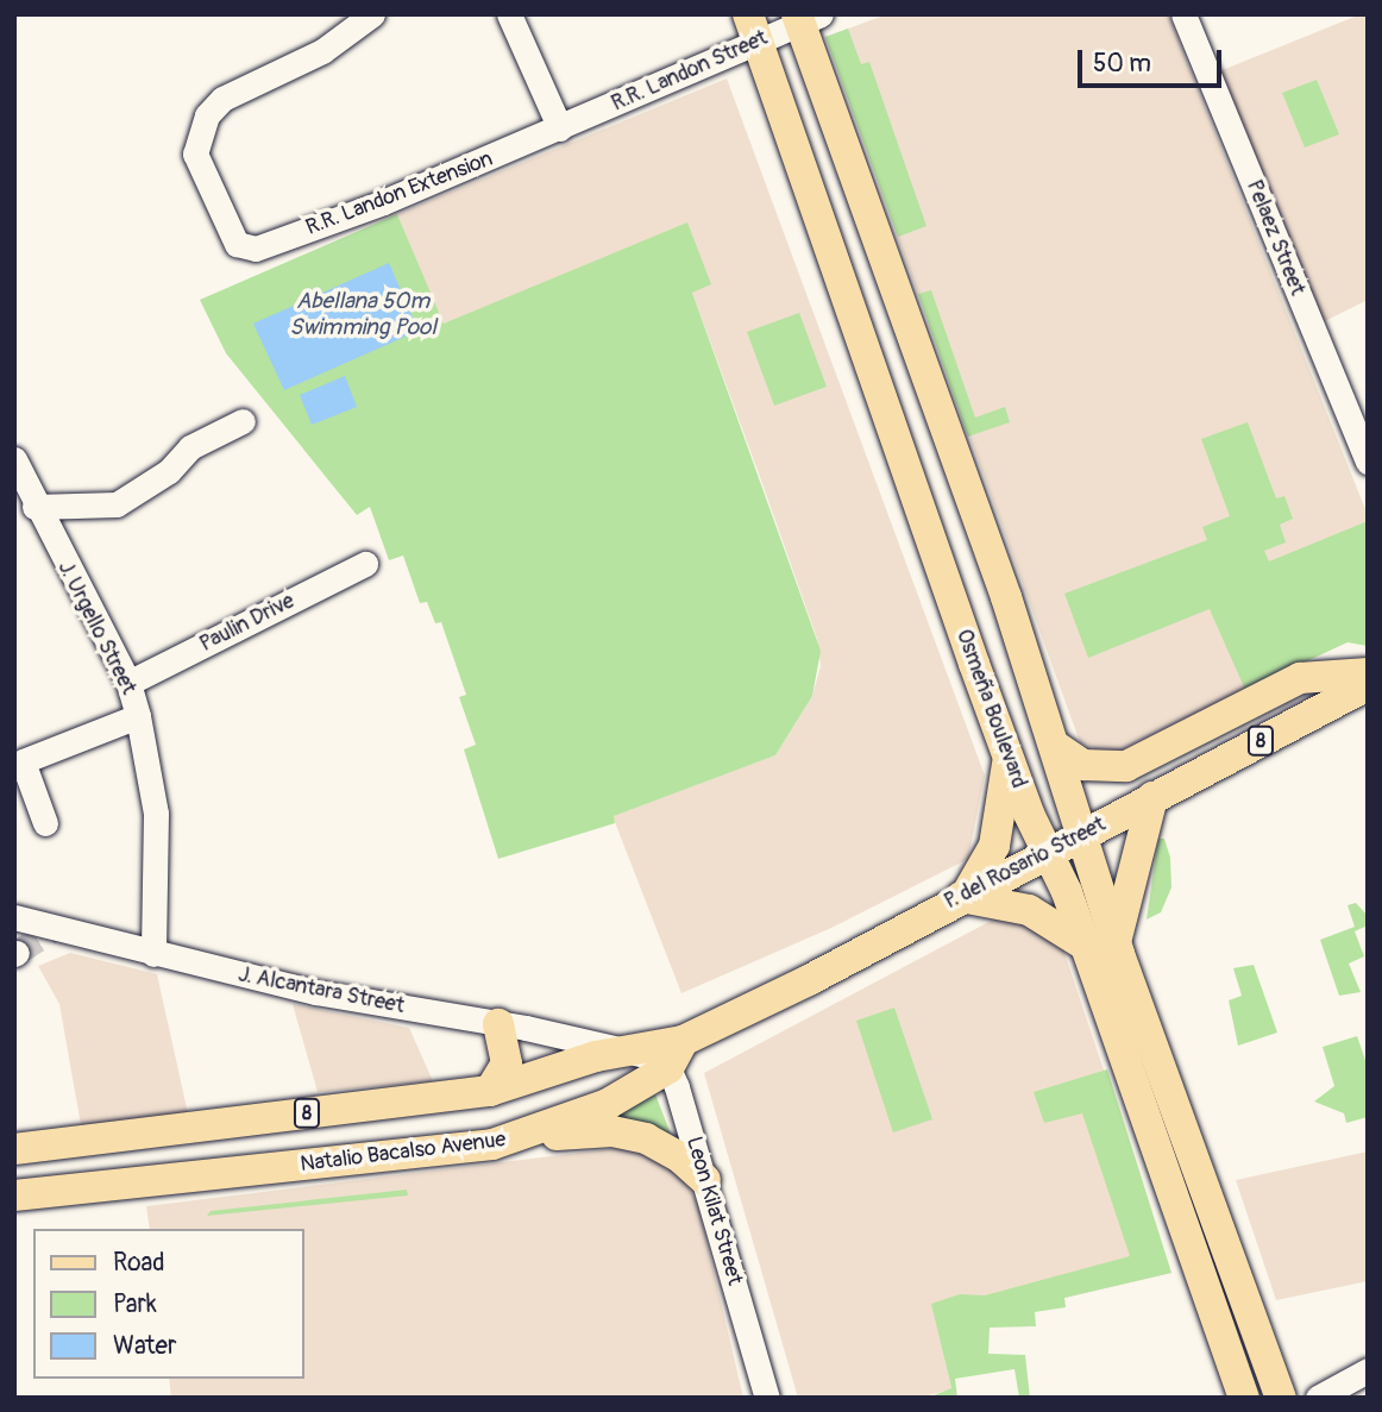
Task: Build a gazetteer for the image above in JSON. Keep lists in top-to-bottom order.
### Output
{
  "streets": {
    "main road": [
      "Osmeña Boulevard",
      "8",
      "P. del Rosario Street",
      "Natalio Bacalso Avenue"
    ],
    "street": [
      "R.R. Landon Street",
      "R.R. Landon Extension",
      "Pelaez Street",
      "Paulin Drive",
      "J. Urgello Street",
      "J. Alcantara Street",
      "Leon Kilat Street"
    ]
  },
  "crossings": [
    ["R.R. Landon Street", "R.R. Landon Extension"],
    ["R.R. Landon Street", "Osmeña Boulevard"],
    ["Paulin Drive", "J. Urgello Street"],
    ["J. Urgello Street", "J. Alcantara Street"],
    ["Osmeña Boulevard", "P. del Rosario Street"],
    ["8", "P. del Rosario Street"],
    ["8", "J. Alcantara Street"],
    ["8", "Natalio Bacalso Avenue"],
    ["8", "Leon Kilat Street"],
    ["P. del Rosario Street", "Natalio Bacalso Avenue"],
    ["P. del Rosario Street", "Leon Kilat Street"],
    ["Natalio Bacalso Avenue", "Leon Kilat Street"]
  ],
  "water": ["Abellana 50m Swimming Pool"],
  "legend": ["Road", "Park", "Water"],
  "scale_bar": "50 m"
}
